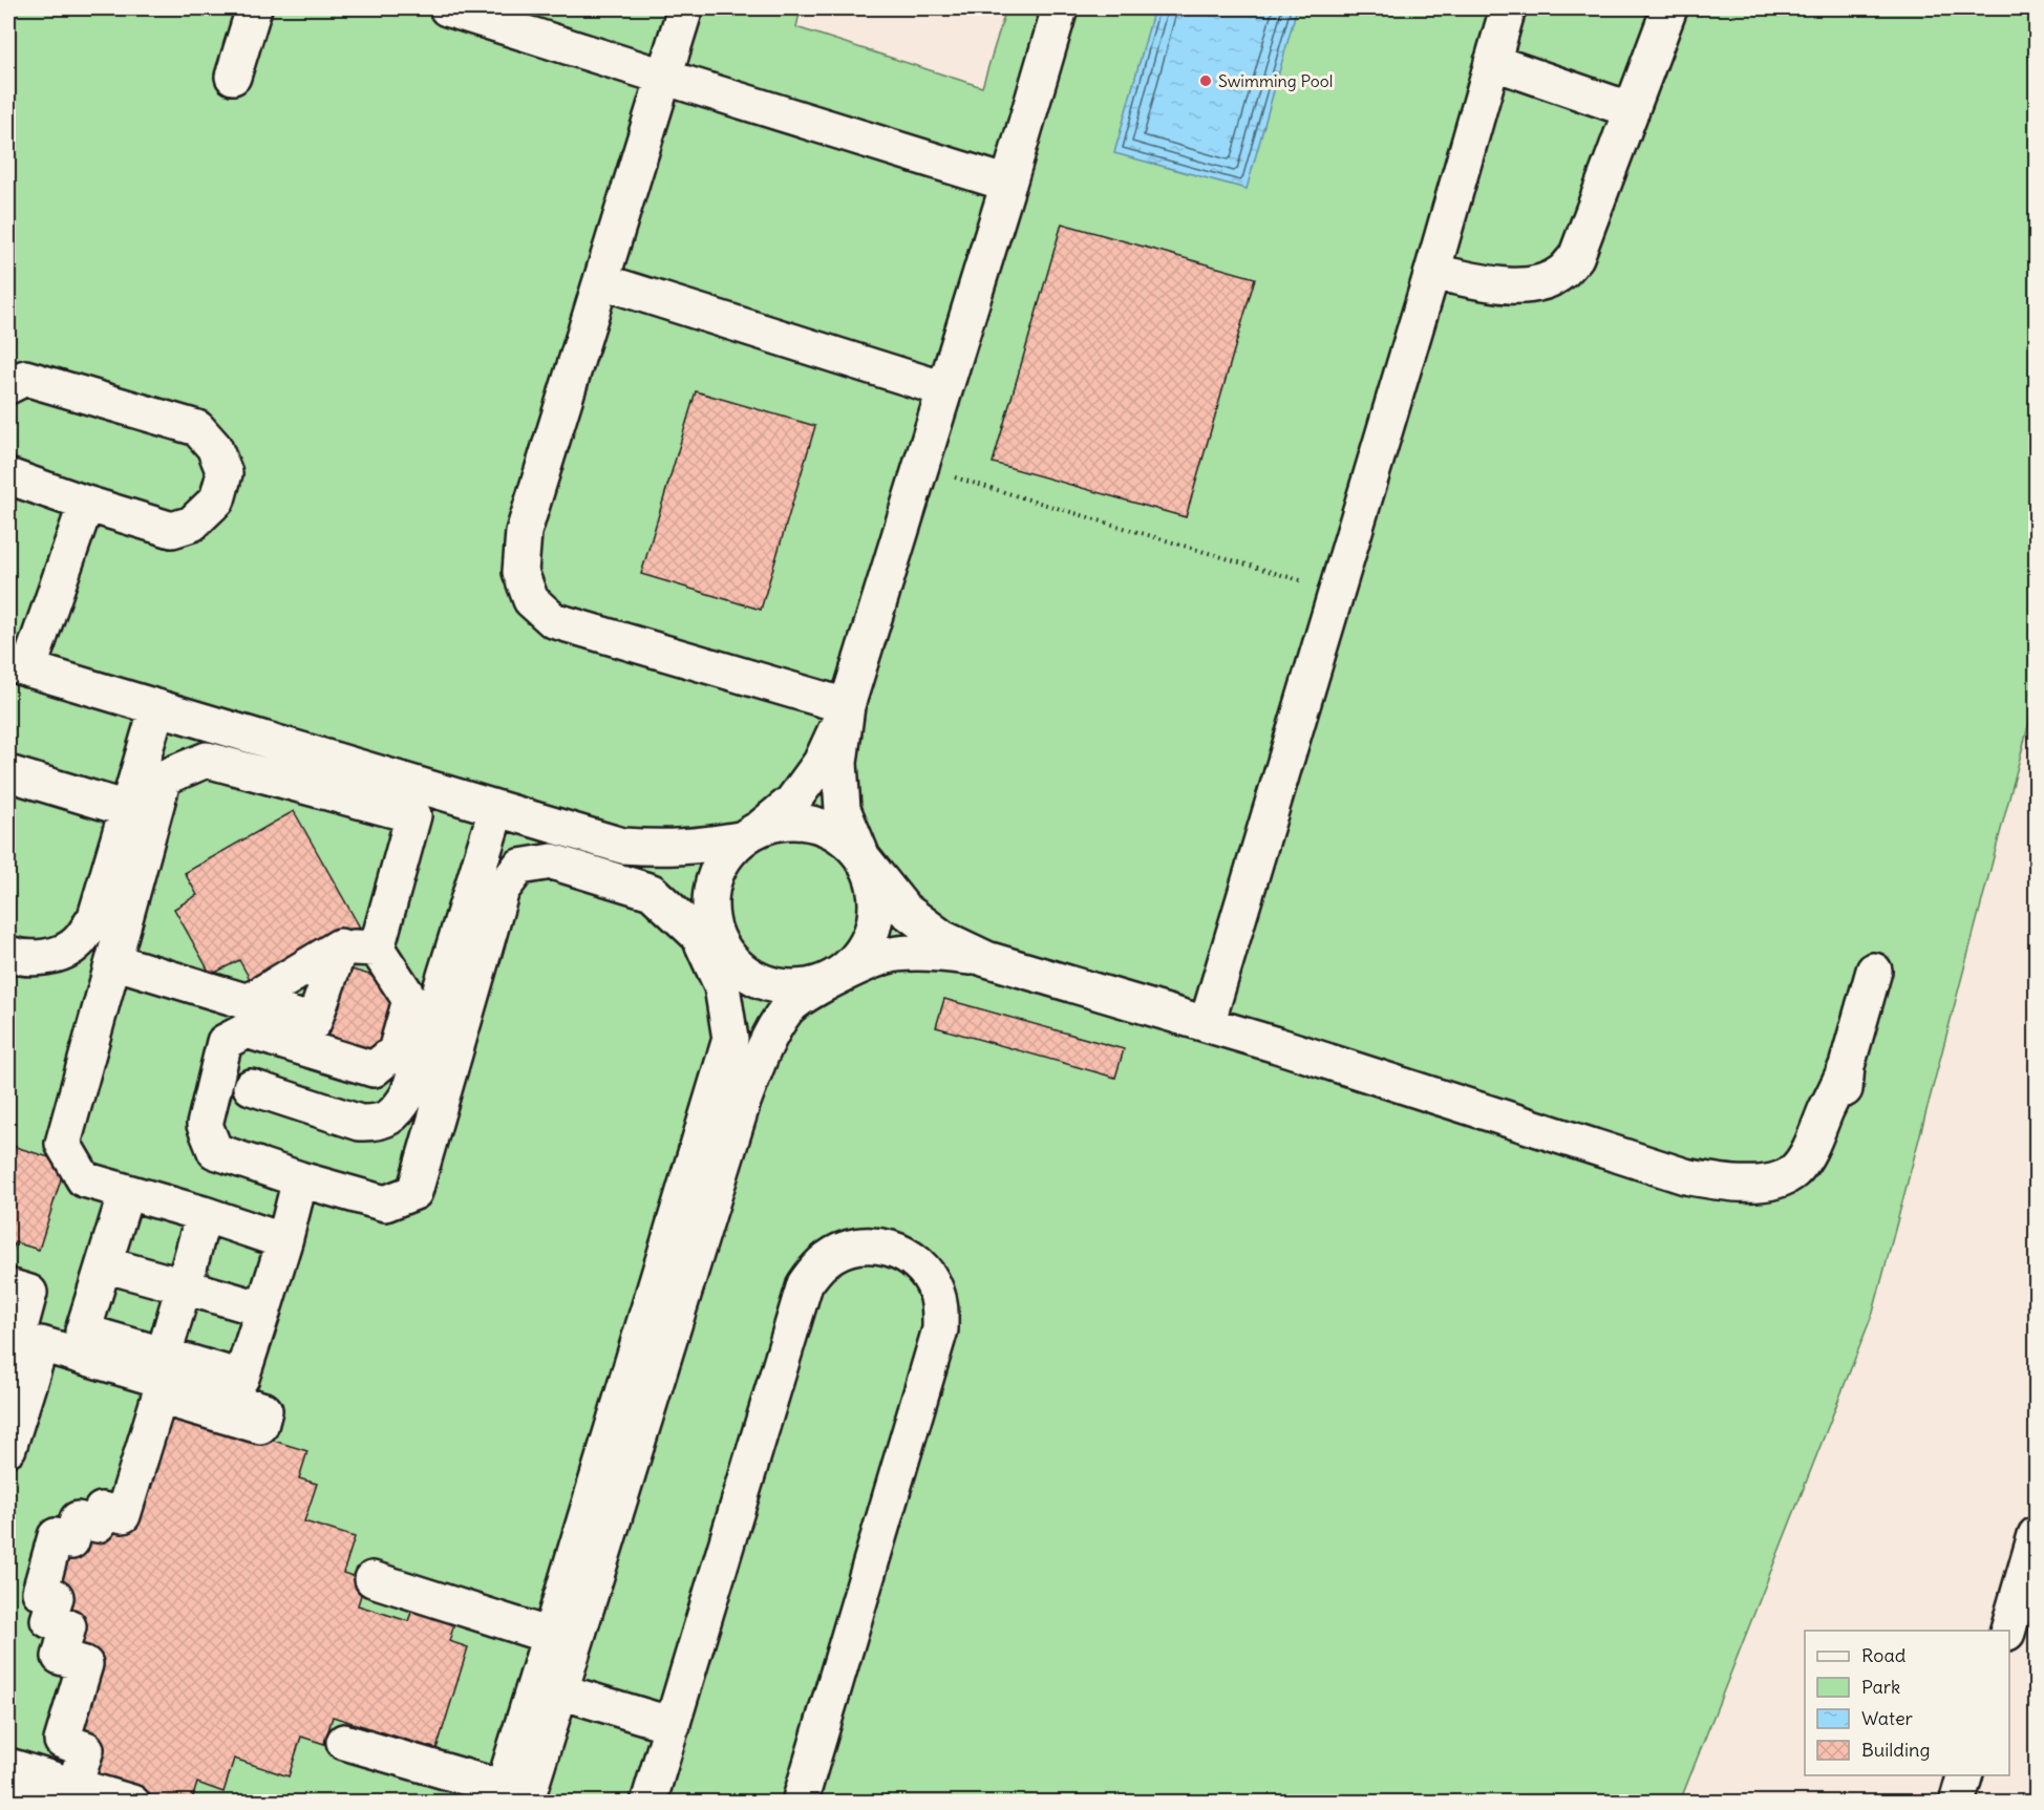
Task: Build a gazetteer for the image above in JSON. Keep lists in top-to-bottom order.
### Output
{
  "places": ["Swimming Pool"],
  "legend": [
    "Road",
    "Park",
    "Water",
    "Building"
  ]
}
